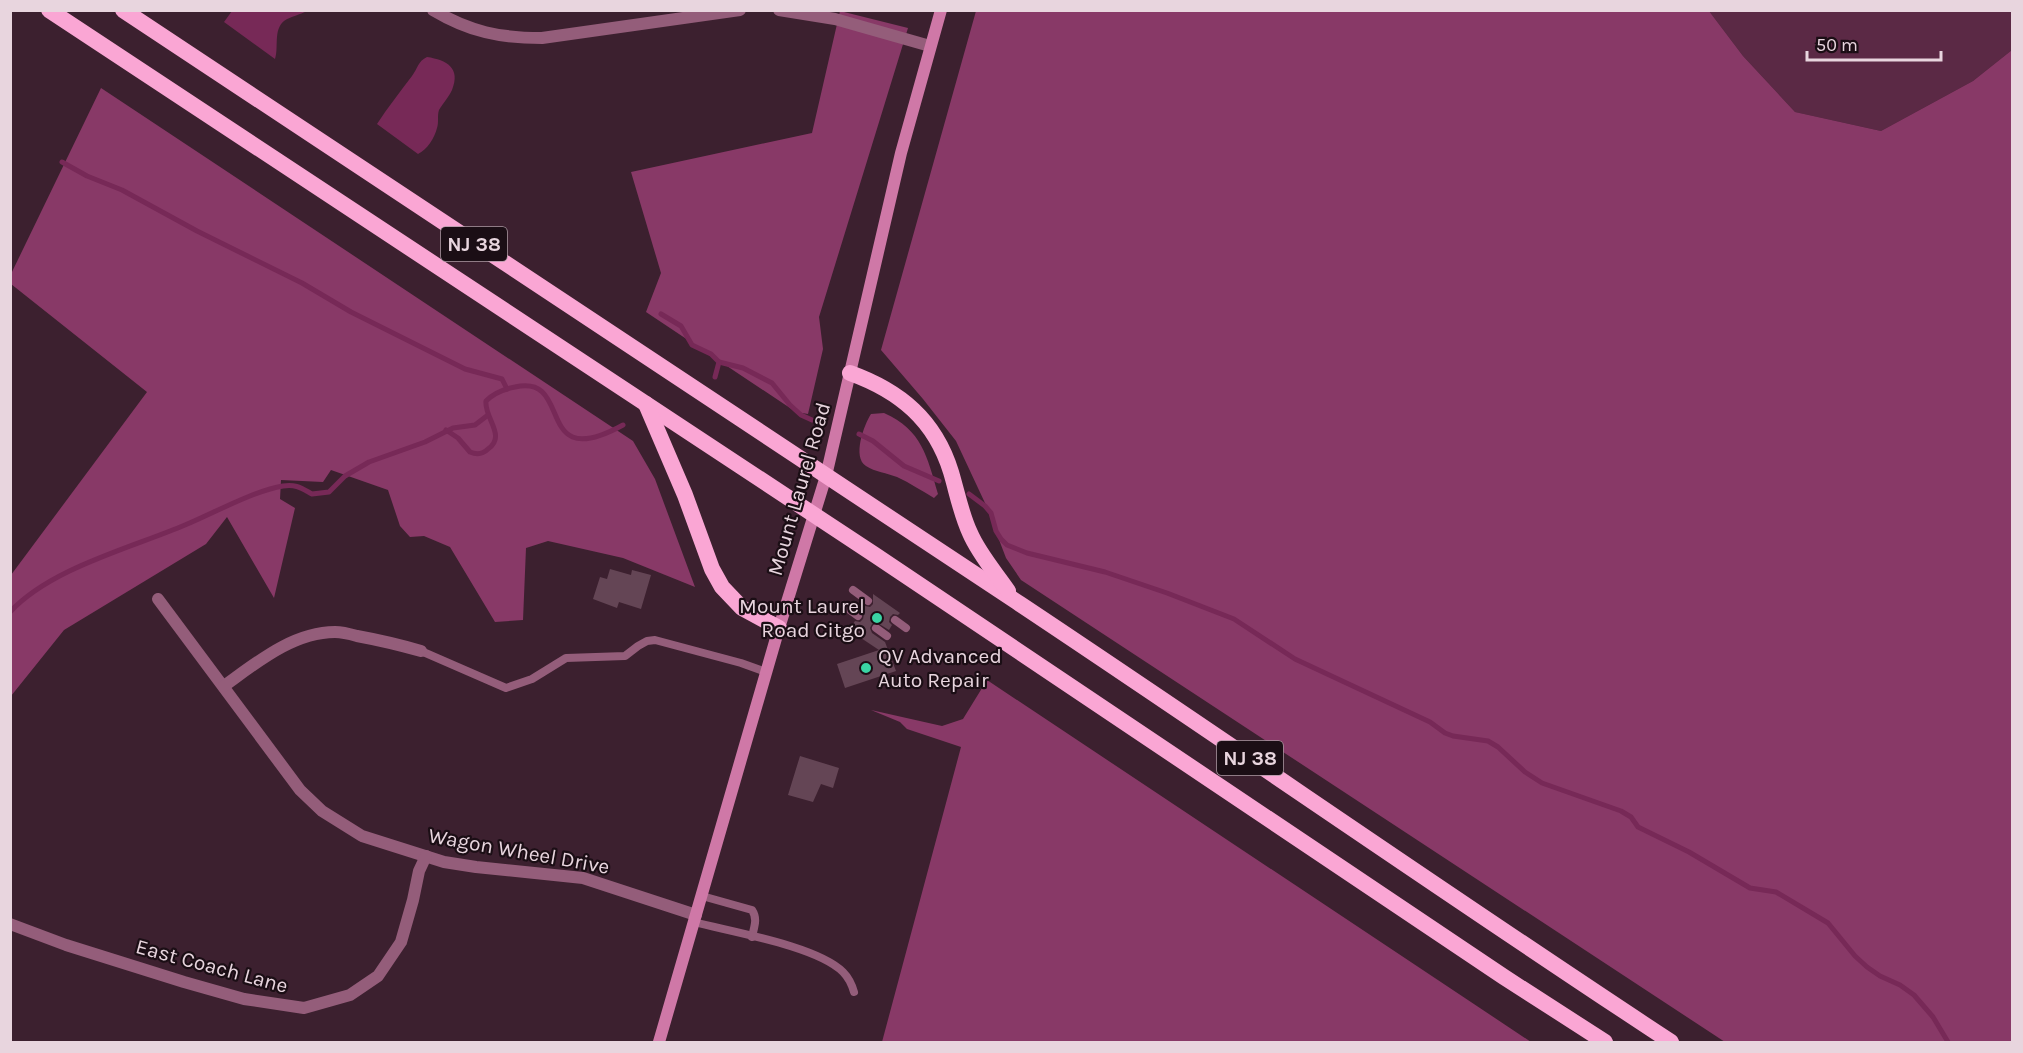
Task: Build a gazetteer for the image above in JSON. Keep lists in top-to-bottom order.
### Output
{
  "streets": {
    "highway": ["NJ 38"],
    "main road": ["Mount Laurel Road"],
    "street": ["Wagon Wheel Drive", "East Coach Lane"]
  },
  "crossings": [
    ["NJ 38", "Mount Laurel Road"],
    ["Mount Laurel Road", "Wagon Wheel Drive"],
    ["Wagon Wheel Drive", "East Coach Lane"]
  ],
  "places": ["Mount Laurel Road Citgo", "QV Advanced Auto Repair"],
  "scale_bar": "50 m"
}
